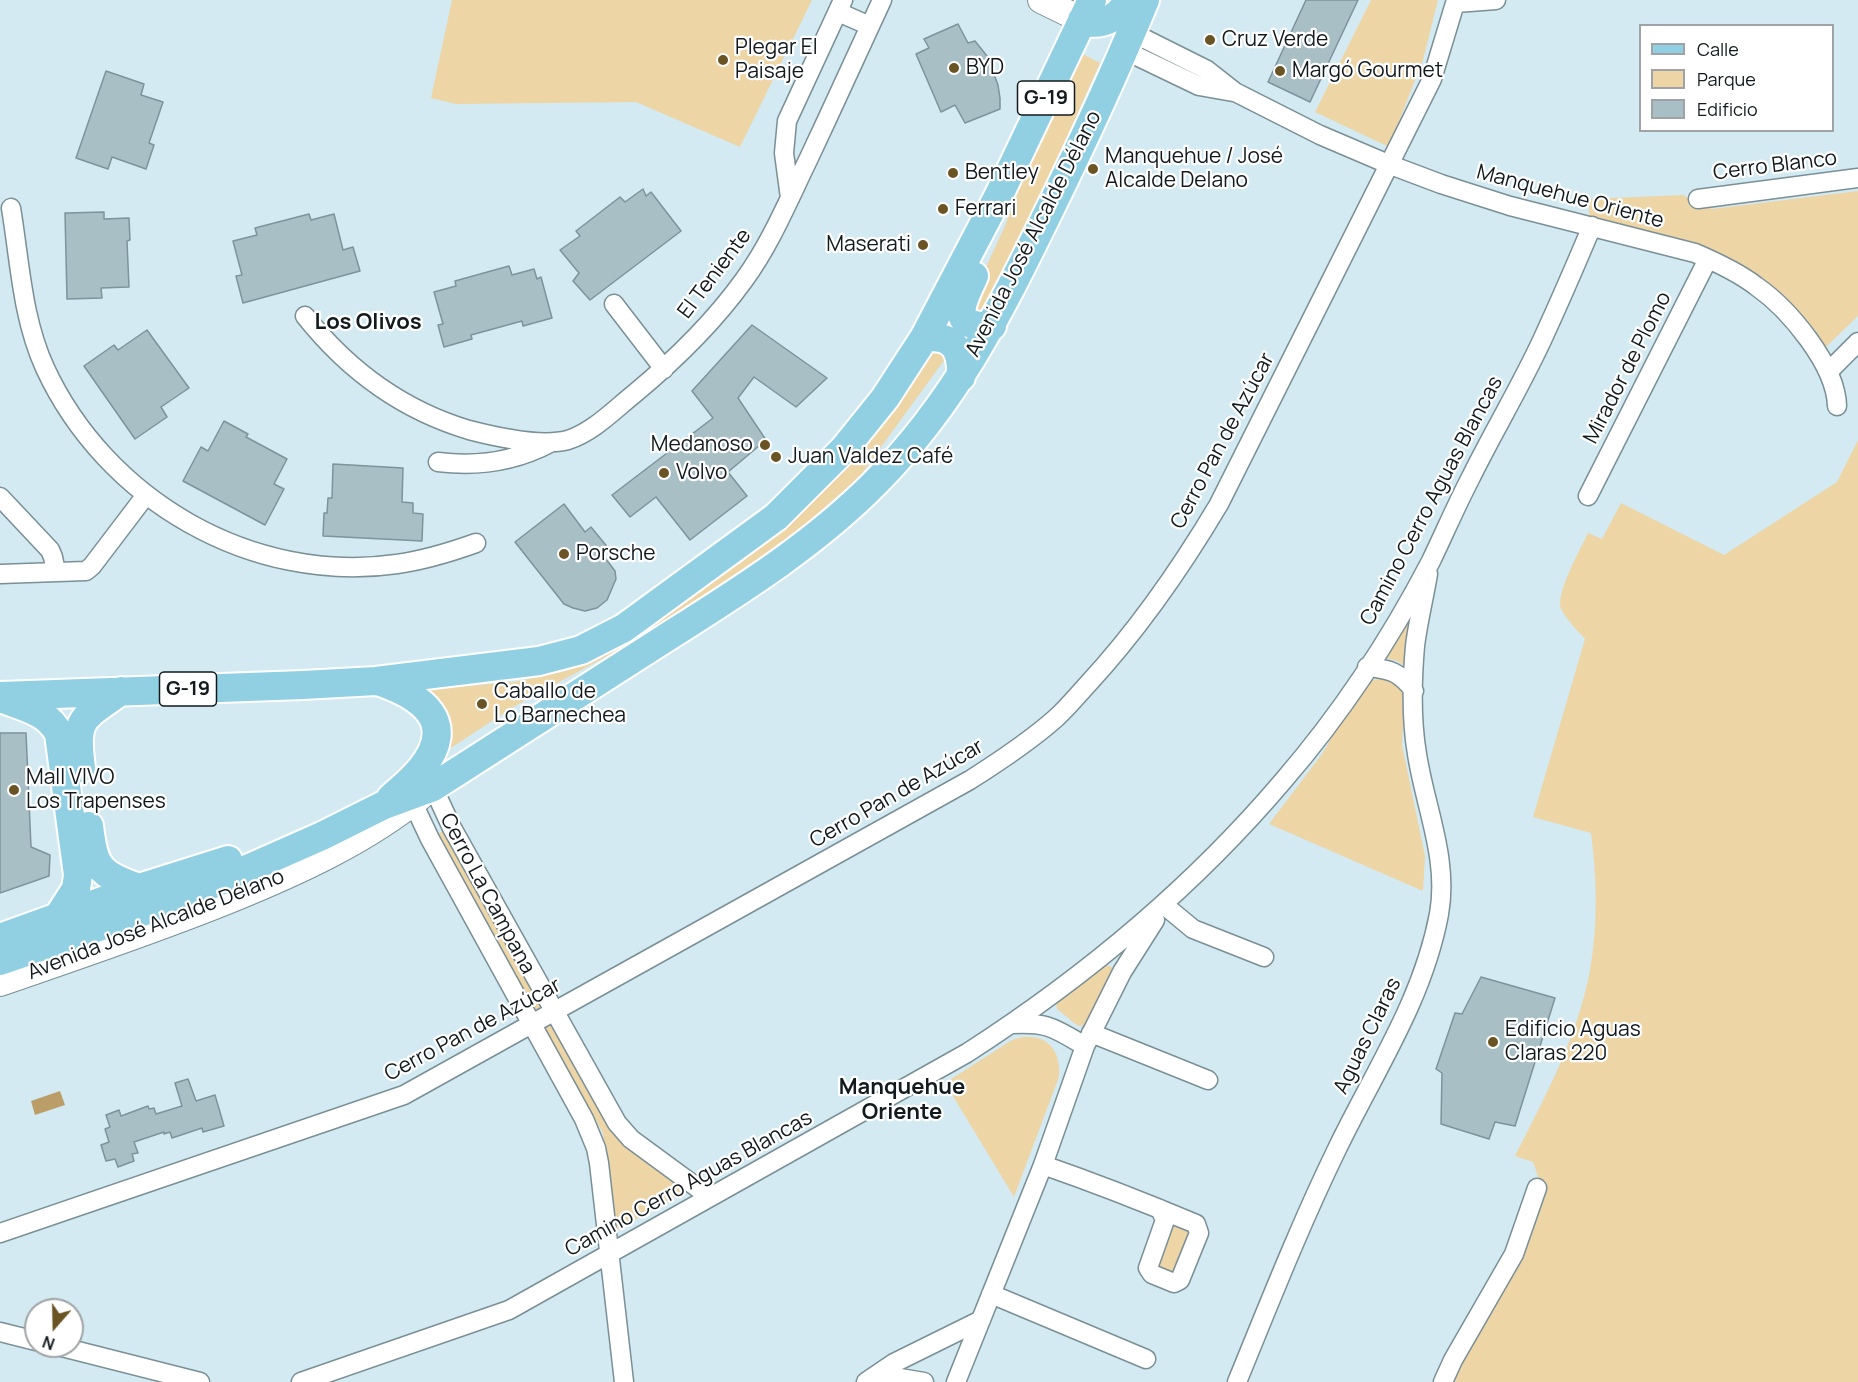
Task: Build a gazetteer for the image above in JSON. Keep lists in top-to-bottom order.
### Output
{
  "streets": {
    "main road": ["G-19", "Avenida José Alcalde Délano"],
    "street": [
      "Cerro Blanco",
      "Manquehue Oriente",
      "El Teniente",
      "Mirador de Plomo",
      "Cerro Pan de Azúcar",
      "Camino Cerro Aguas Blancas",
      "Cerro La Campana",
      "Aguas Claras"
    ]
  },
  "crossings": [
    ["Manquehue Oriente", "Avenida José Alcalde Délano"],
    ["Manquehue Oriente", "Mirador de Plomo"],
    ["Manquehue Oriente", "Cerro Pan de Azúcar"],
    ["Manquehue Oriente", "Camino Cerro Aguas Blancas"],
    ["Avenida José Alcalde Délano", "Cerro La Campana"],
    ["Cerro Pan de Azúcar", "Cerro La Campana"],
    ["Camino Cerro Aguas Blancas", "Cerro La Campana"],
    ["Camino Cerro Aguas Blancas", "Aguas Claras"]
  ],
  "districts": ["Los Olivos", "Manquehue Oriente"],
  "places": [
    "Cruz Verde",
    "Plegar El Paisaje",
    "BYD",
    "Margó Gourmet",
    "Manquehue / José Alcalde Delano",
    "Bentley",
    "Ferrari",
    "Maserati",
    "Medanoso",
    "Juan Valdez Café",
    "Volvo",
    "Porsche",
    "Caballo de Lo Barnechea",
    "Mall VIVO Los Trapenses",
    "Edificio Aguas Claras 220"
  ],
  "legend": ["Calle", "Parque", "Edificio"],
  "north": "bottom"
}
